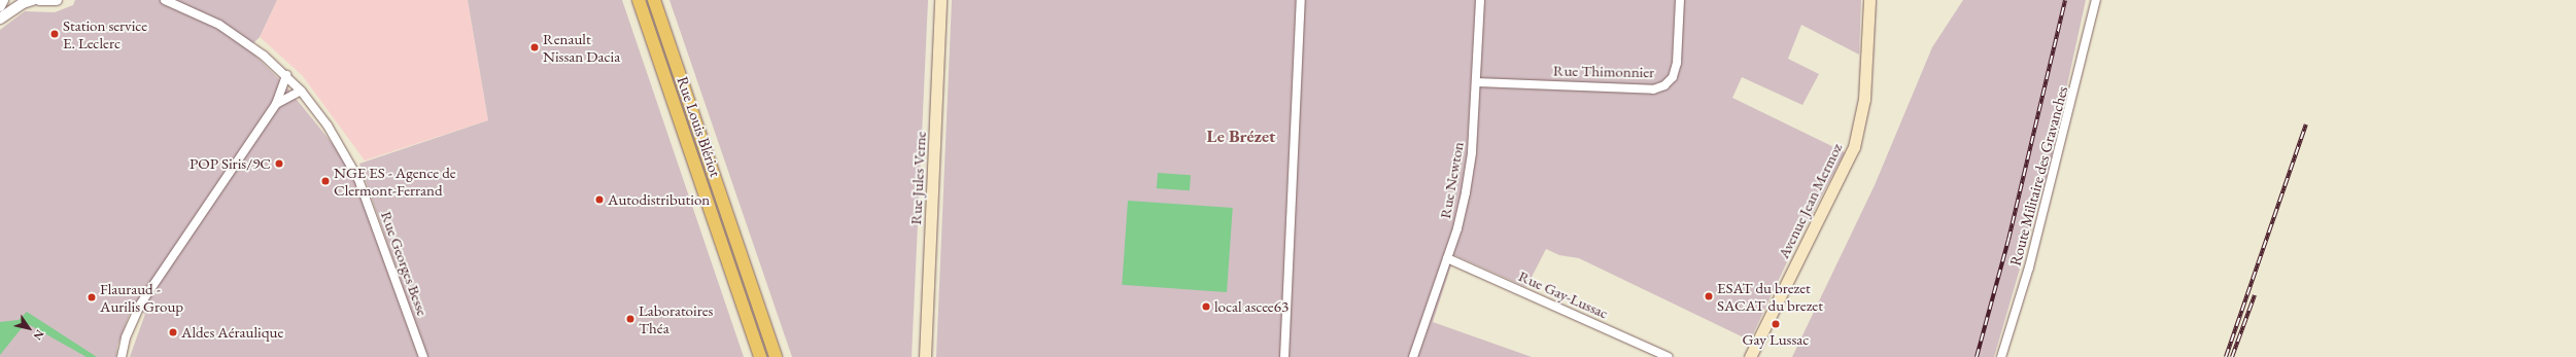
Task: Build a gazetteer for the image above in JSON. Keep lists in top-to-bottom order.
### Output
{
  "streets": {
    "main road": ["Rue Louis Blériot", "Rue Jules Verne", "Avenue Jean Mermoz"],
    "street": [
      "Rue Thimonnier",
      "Route Militaire des Gravanches",
      "Rue Newton",
      "Rue Georges Besse",
      "Rue Gay-Lussac"
    ]
  },
  "crossings": [
    ["Rue Thimonnier", "Rue Newton"],
    ["Rue Newton", "Rue Gay-Lussac"]
  ],
  "districts": ["Le Brézet"],
  "places": [
    "Station service E. Leclerc",
    "Renault Nissan Dacia",
    "POP Siris/9C",
    "NGE ES - Agence de Clermont-Ferrand",
    "Autodistribution",
    "ESAT du brezet SACAT du brezet",
    "Flauraud - Aurilis Group",
    "local ascee63",
    "Laboratoires Théa",
    "Gay Lussac",
    "Aldes Aéraulique"
  ],
  "north": "bottom right"
}
